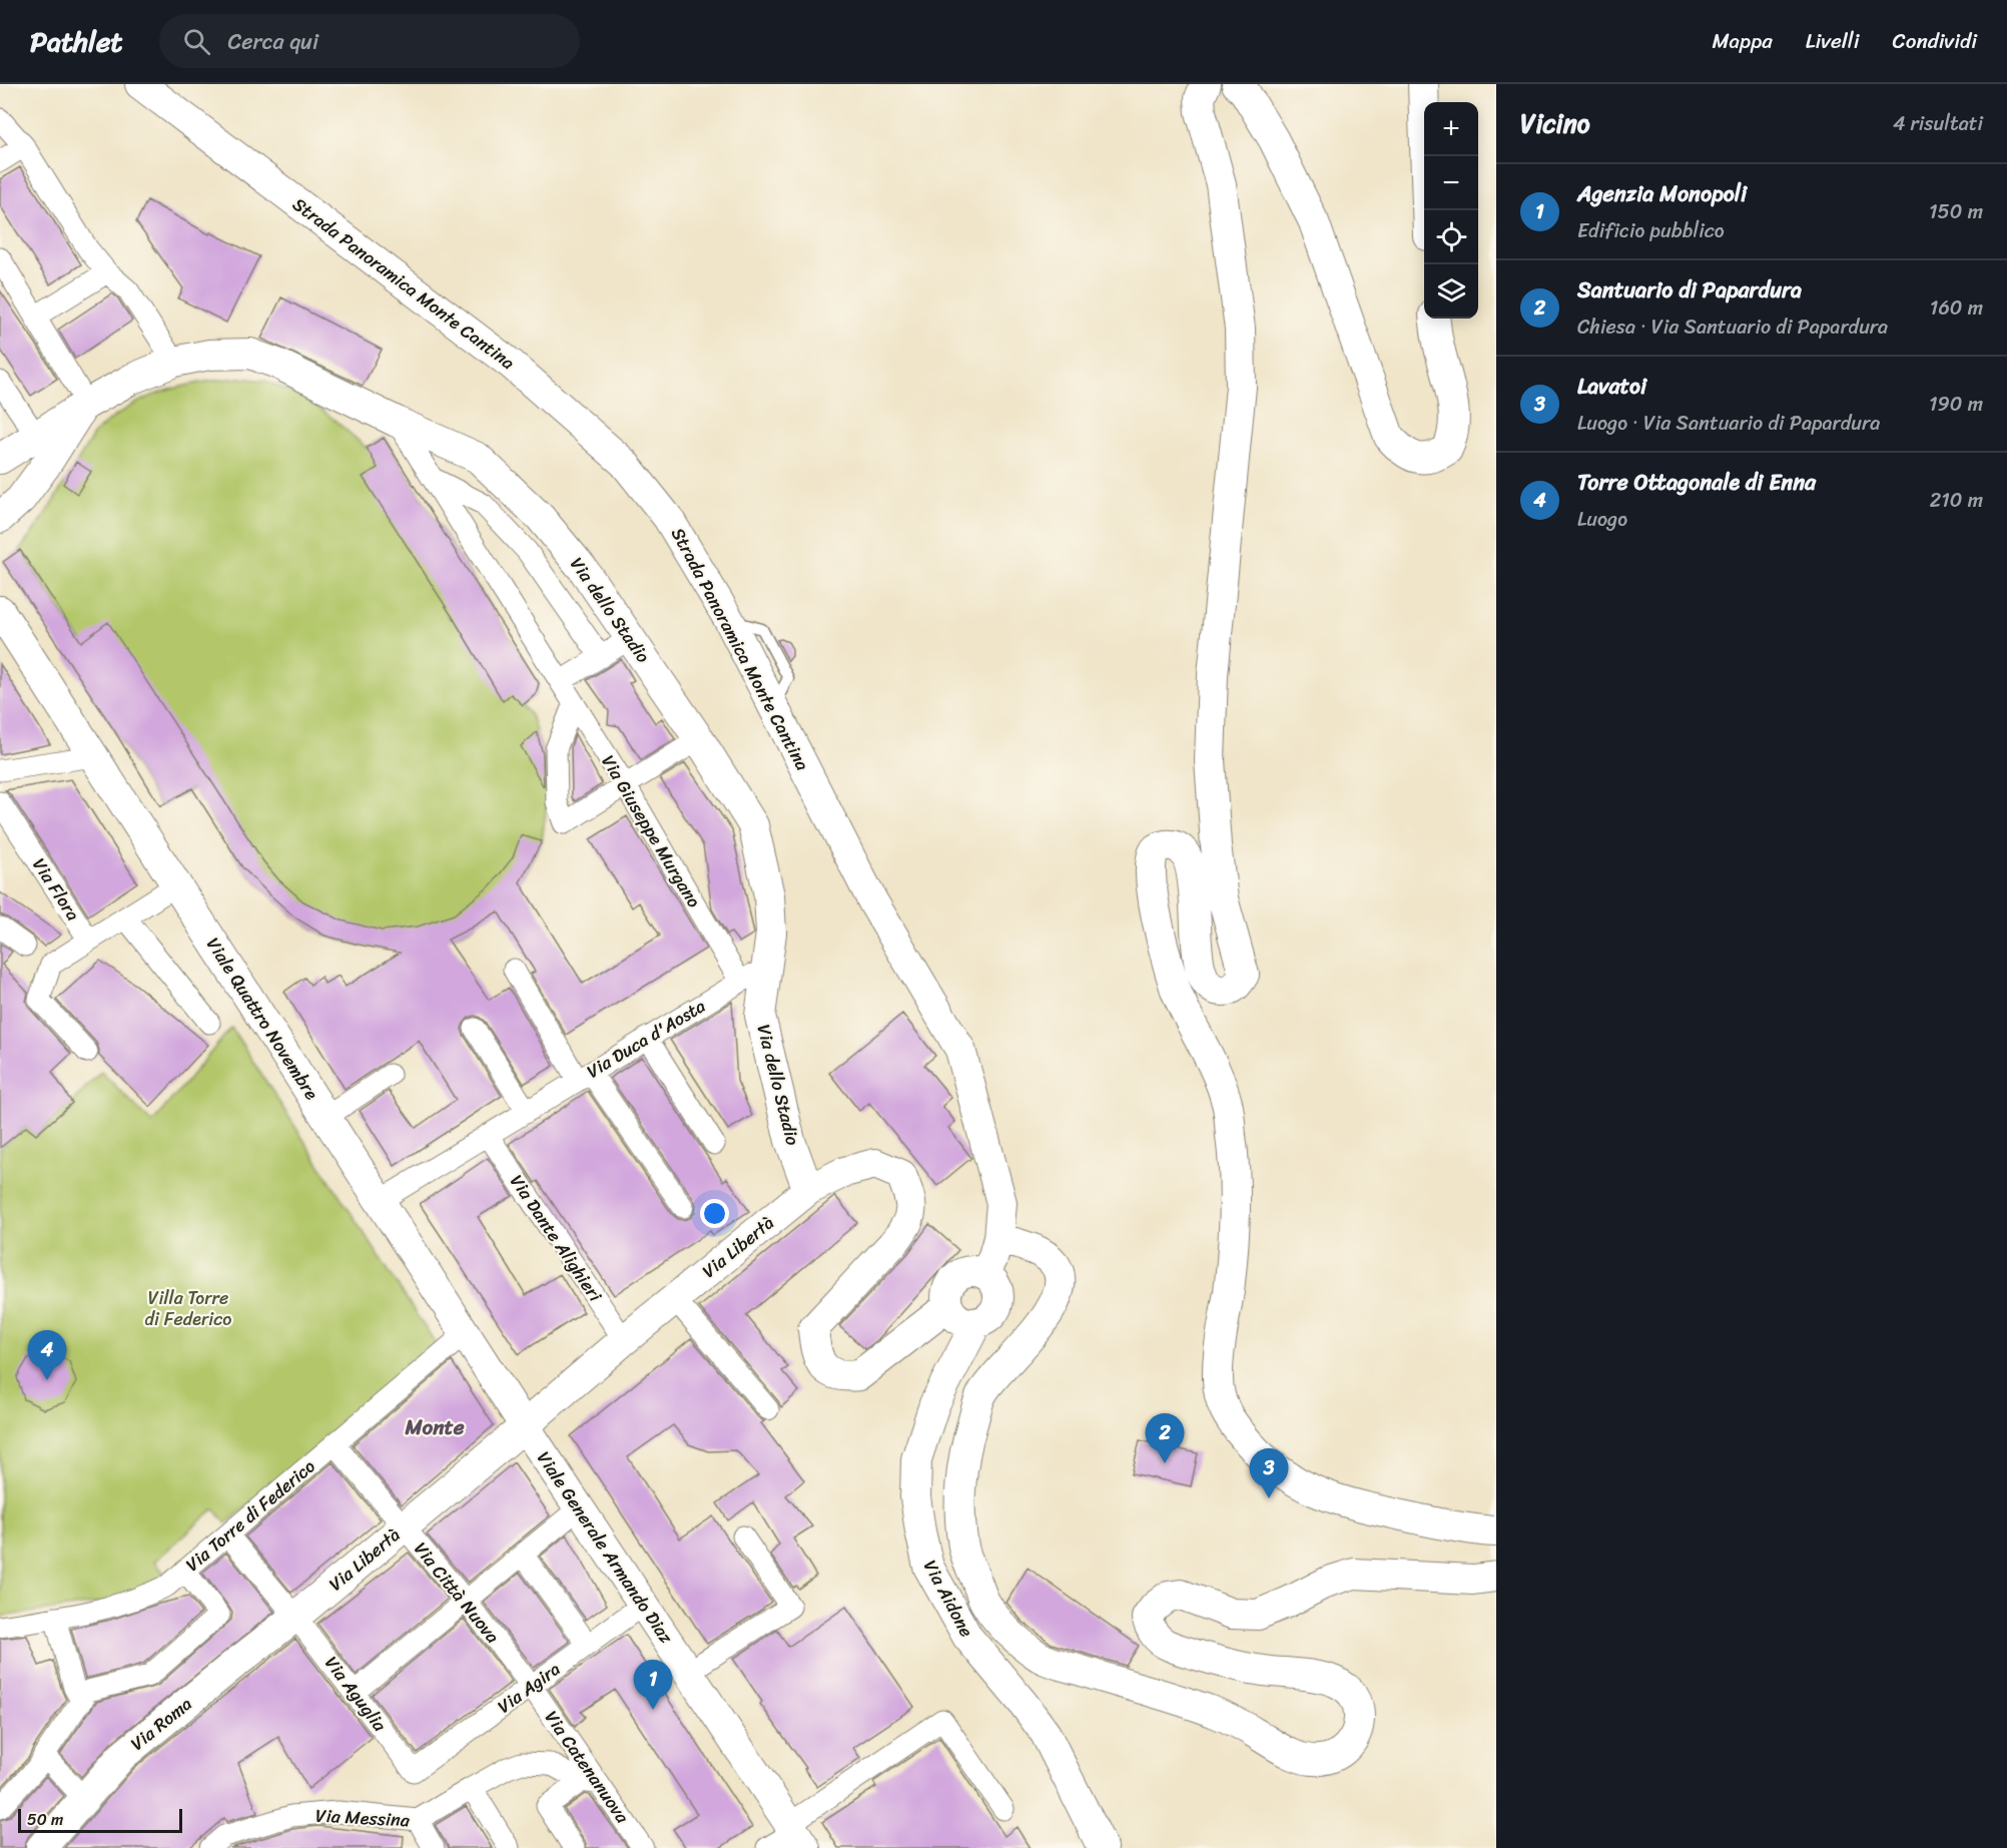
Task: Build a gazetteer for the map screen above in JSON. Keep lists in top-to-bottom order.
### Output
{
  "streets": {
    "street": [
      "Strada Panoramica Monte Cantina",
      "Via dello Stadio",
      "Via Giuseppe Murgano",
      "Via Flora",
      "Viale Quattro Novembre",
      "Via Duca d'Aosta",
      "Via Dante Alighieri",
      "Via Libertà",
      "Via Torre di Federico",
      "Viale Generale Armando Diaz",
      "Via Città Nuova",
      "Via Aidone",
      "Via Agira",
      "Via Aguglia",
      "Via Roma",
      "Via Catenanuova",
      "Via Messina"
    ]
  },
  "crossings": [
    ["Strada Panoramica Monte Cantina", "Via Libertà"],
    ["Strada Panoramica Monte Cantina", "Via Aidone"],
    ["Via dello Stadio", "Via Giuseppe Murgano"],
    ["Via dello Stadio", "Via Duca d'Aosta"],
    ["Via dello Stadio", "Via Libertà"],
    ["Via Giuseppe Murgano", "Via Duca d'Aosta"],
    ["Via Flora", "Viale Quattro Novembre"],
    ["Viale Quattro Novembre", "Via Duca d'Aosta"],
    ["Viale Quattro Novembre", "Via Libertà"],
    ["Viale Quattro Novembre", "Via Torre di Federico"],
    ["Viale Quattro Novembre", "Viale Generale Armando Diaz"],
    ["Via Duca d'Aosta", "Via Dante Alighieri"],
    ["Via Dante Alighieri", "Via Libertà"],
    ["Via Libertà", "Viale Generale Armando Diaz"],
    ["Via Libertà", "Via Città Nuova"],
    ["Via Libertà", "Via Aidone"],
    ["Via Libertà", "Via Aguglia"],
    ["Via Libertà", "Via Roma"],
    ["Via Torre di Federico", "Via Città Nuova"],
    ["Via Torre di Federico", "Via Aguglia"],
    ["Viale Generale Armando Diaz", "Via Agira"],
    ["Via Città Nuova", "Via Agira"],
    ["Via Città Nuova", "Via Catenanuova"],
    ["Via Agira", "Via Aguglia"],
    ["Via Agira", "Via Catenanuova"],
    ["Via Aguglia", "Via Roma"]
  ],
  "districts": ["Monte"],
  "parks": ["Villa Torre di Federico"],
  "scale_bar": "50 m",
  "page": {
    "header": "Pathlet",
    "search": "Cerca qui",
    "nav": ["Mappa", "Livelli", "Condividi"],
    "heading": ["Vicino", "4 risultati"],
    "map_buttons": ["+", "−"],
    "list": [
      {
        "mark": "1",
        "name": "Agenzia Monopoli",
        "note": "Edificio pubblico",
        "value": "150 m"
      },
      {
        "mark": "2",
        "name": "Santuario di Papardura",
        "note": "Chiesa · Via Santuario di Papardura",
        "value": "160 m"
      },
      {
        "mark": "3",
        "name": "Lavatoi",
        "note": "Luogo · Via Santuario di Papardura",
        "value": "190 m"
      },
      {
        "mark": "4",
        "name": "Torre Ottagonale di Enna",
        "note": "Luogo",
        "value": "210 m"
      }
    ],
    "pins": [
      "4",
      "2",
      "3",
      "1"
    ],
    "scale": "50 m"
  }
}
